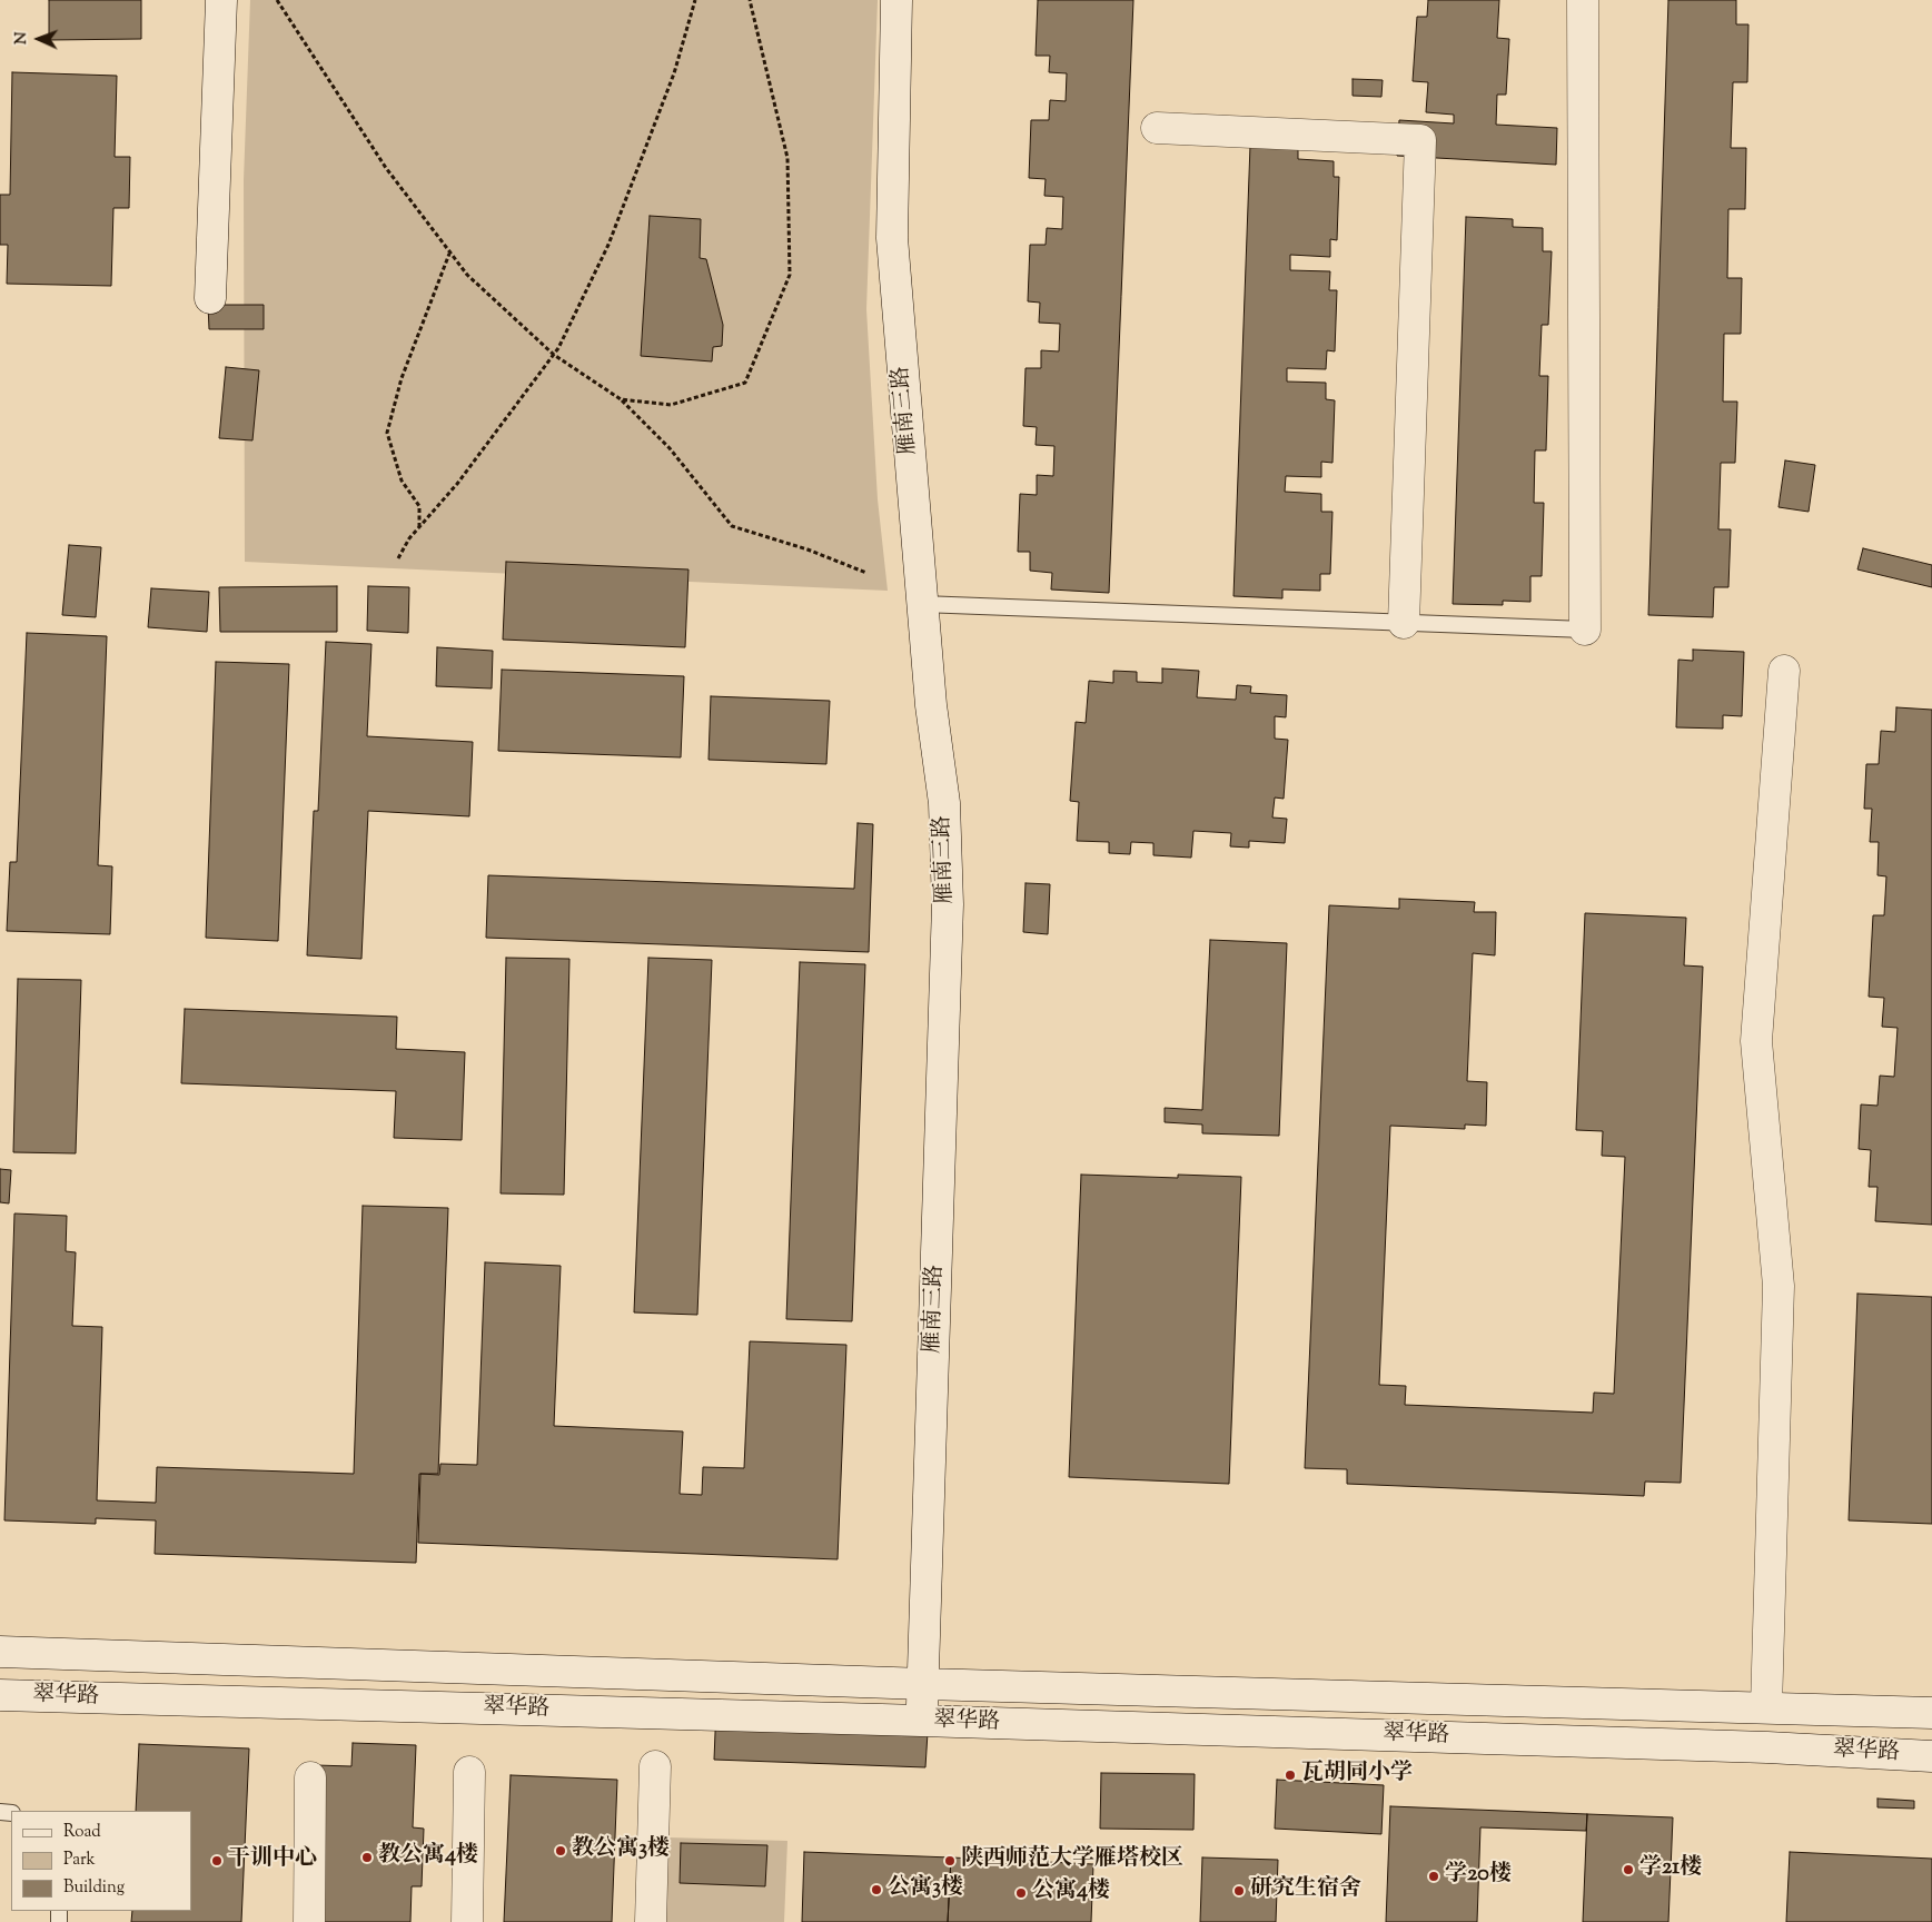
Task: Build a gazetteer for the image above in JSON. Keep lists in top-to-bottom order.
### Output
{
  "streets": {
    "street": ["雁南三路", "翠华路"]
  },
  "crossings": [
    ["雁南三路", "翠华路"]
  ],
  "places": [
    "瓦胡同小学",
    "教公寓3楼",
    "教公寓4楼",
    "干训中心",
    "陕西师范大学雁塔校区",
    "学21楼",
    "学20楼",
    "公寓3楼",
    "研究生宿舍",
    "公寓4楼"
  ],
  "legend": ["Road", "Park", "Building"],
  "north": "left"
}
